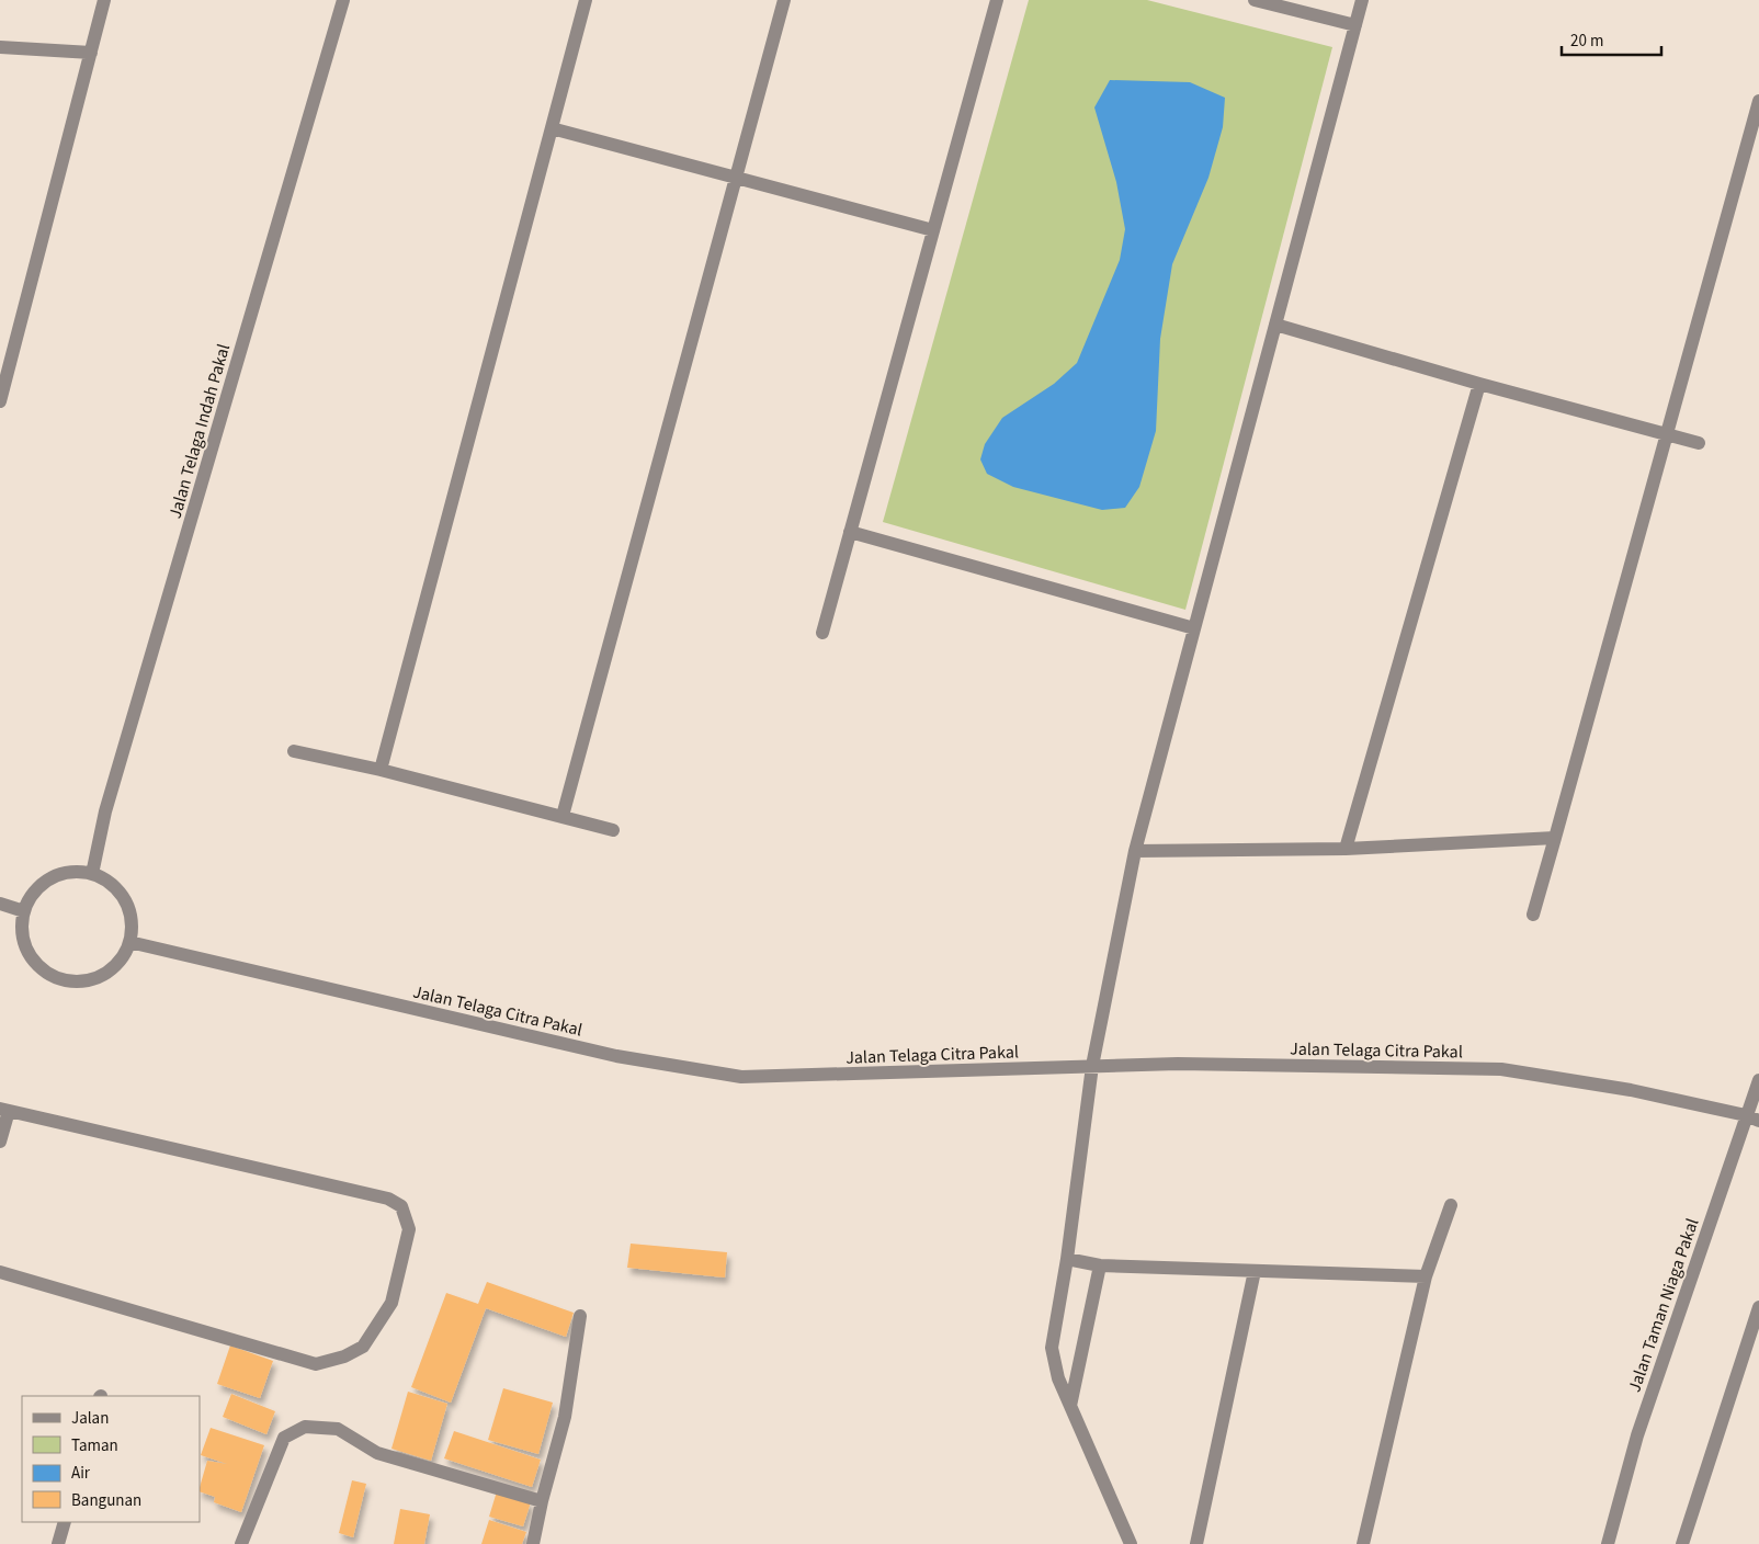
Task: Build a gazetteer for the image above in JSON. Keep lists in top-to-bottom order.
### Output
{
  "streets": {
    "street": ["Jalan Telaga Indah Pakal", "Jalan Telaga Citra Pakal", "Jalan Taman Niaga Pakal"]
  },
  "crossings": [
    ["Jalan Telaga Indah Pakal", "Jalan Telaga Citra Pakal"],
    ["Jalan Telaga Citra Pakal", "Jalan Taman Niaga Pakal"]
  ],
  "legend": [
    "Jalan",
    "Taman",
    "Air",
    "Bangunan"
  ],
  "scale_bar": "20 m"
}
